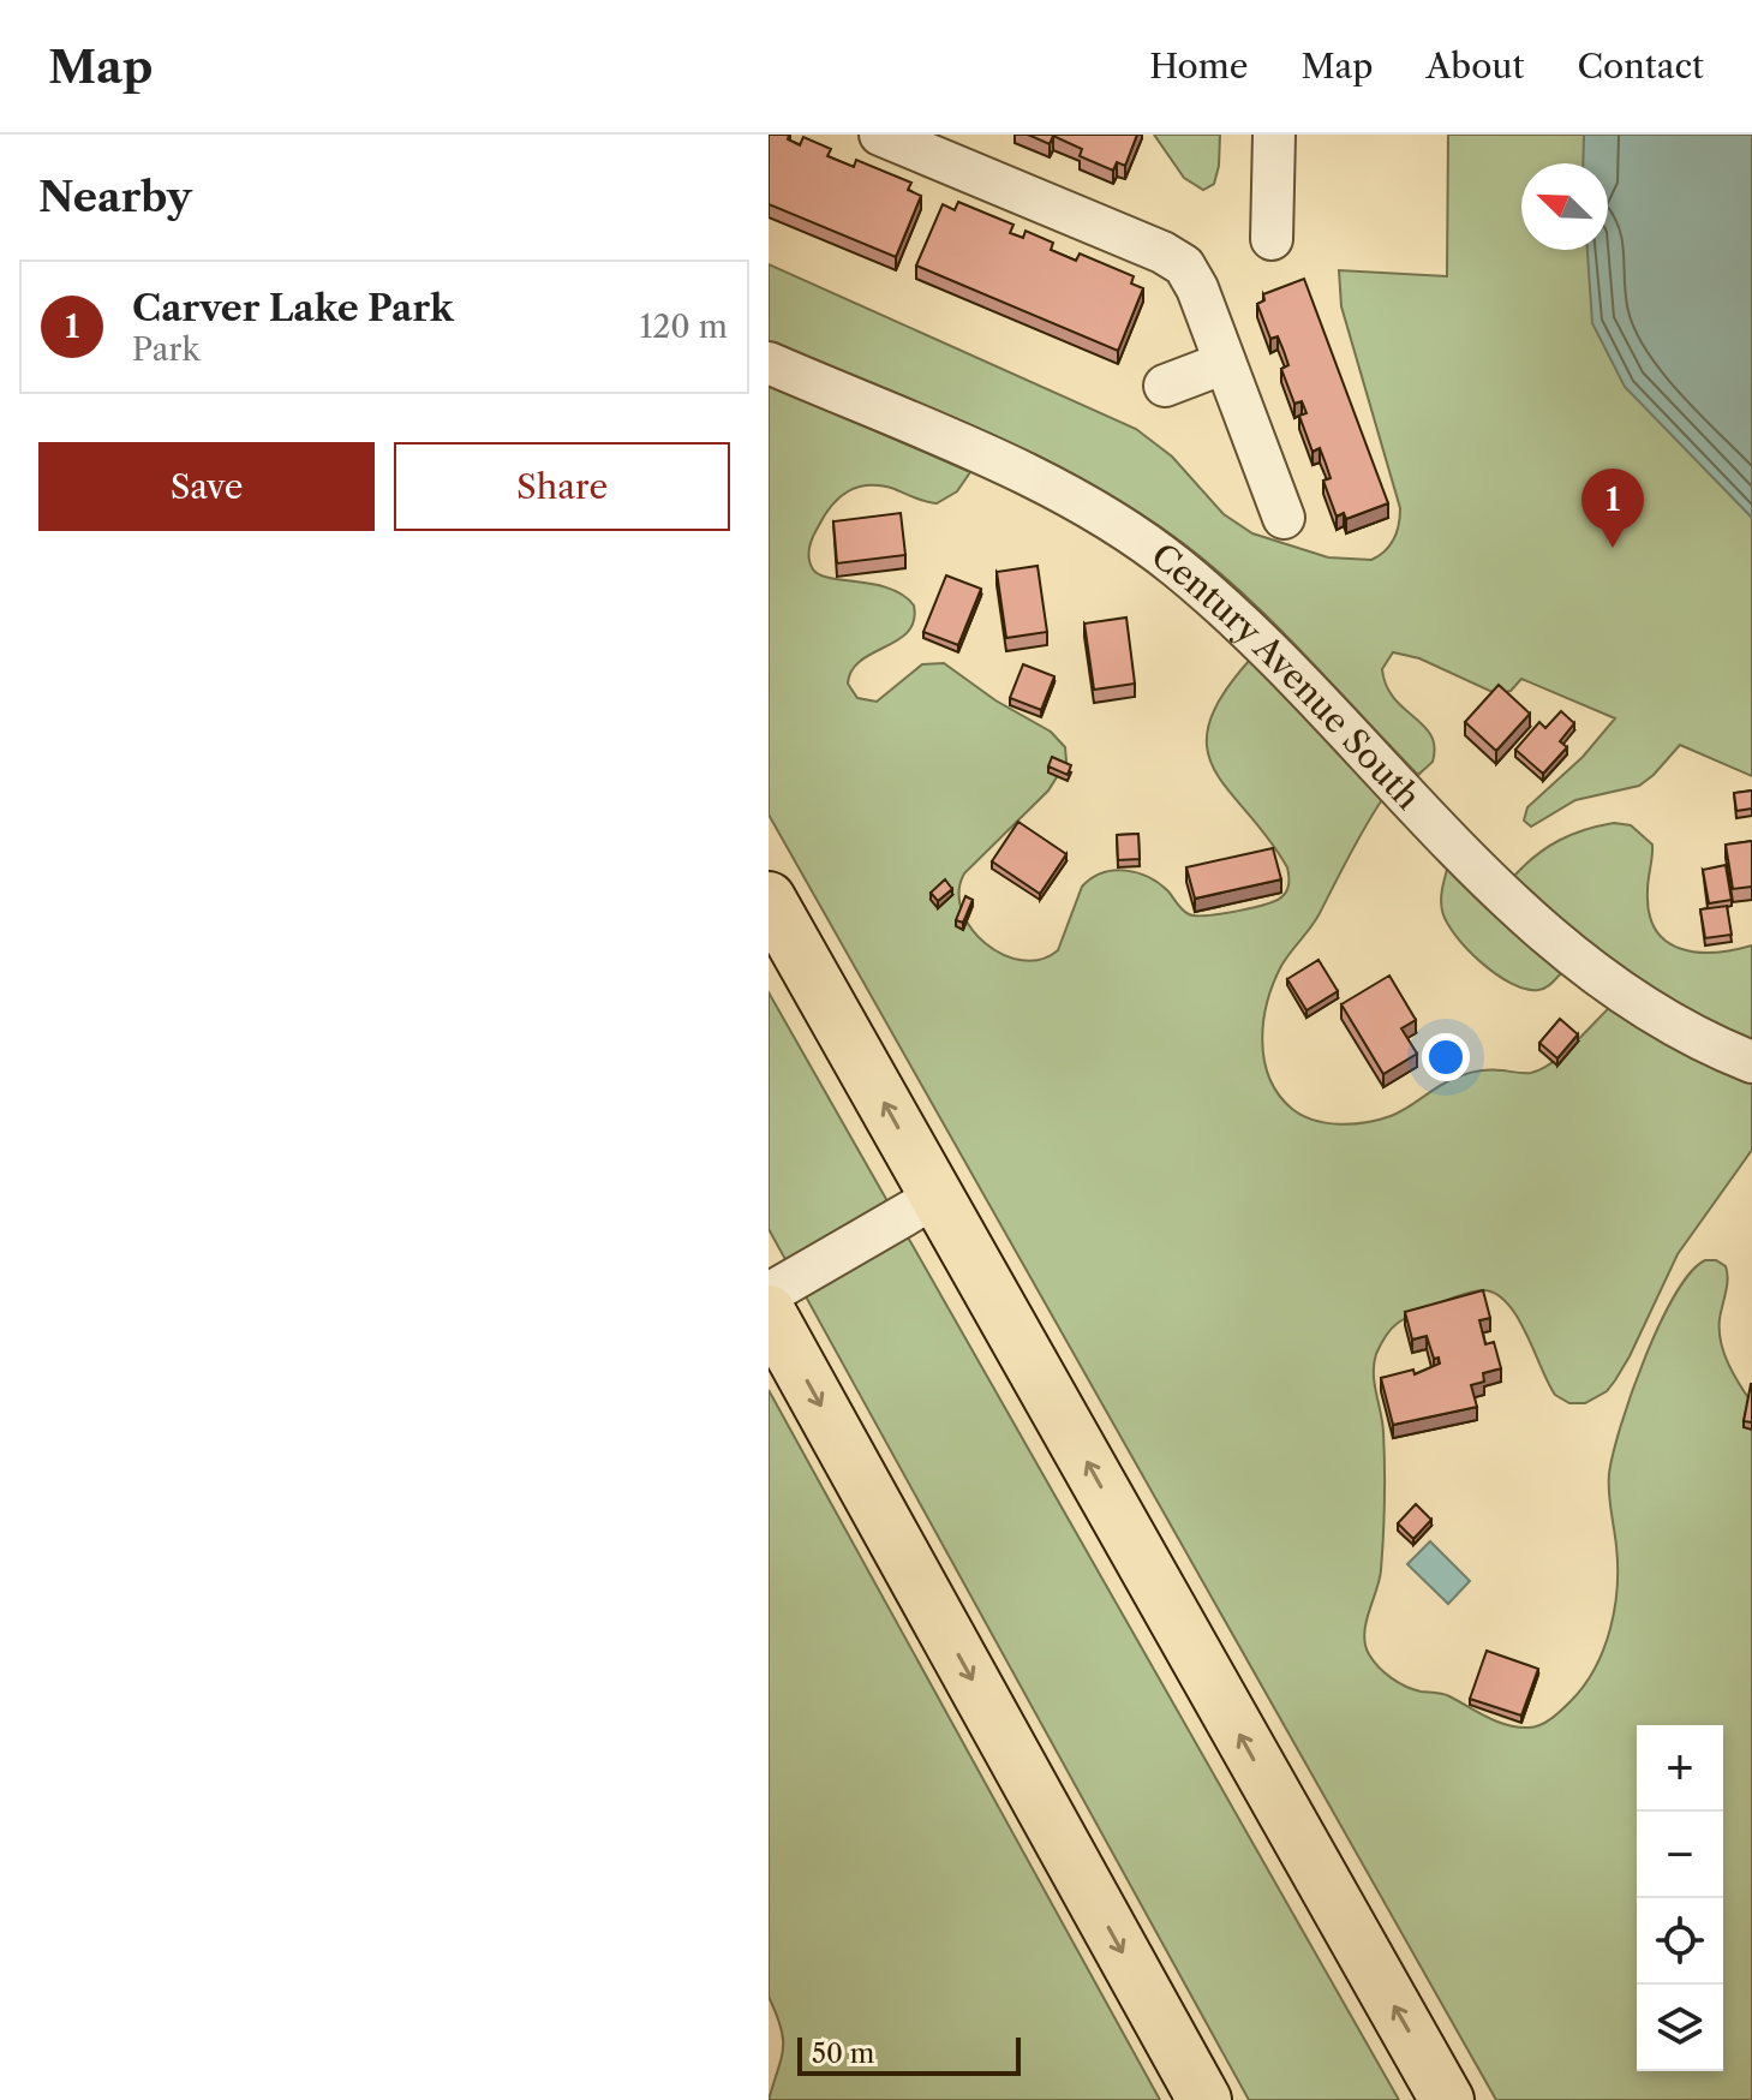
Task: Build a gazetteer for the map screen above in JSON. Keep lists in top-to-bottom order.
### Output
{
  "streets": {
    "street": ["Century Avenue South"]
  },
  "scale_bar": "50 m",
  "north": "top left",
  "page": {
    "header": "Map",
    "nav": [
      "Home",
      "Map",
      "About",
      "Contact"
    ],
    "heading": "Nearby",
    "list": [
      {
        "mark": "1",
        "name": "Carver Lake Park",
        "note": "Park",
        "value": "120 m"
      }
    ],
    "buttons": ["Save", "Share"],
    "pins": "1",
    "map_buttons": ["+", "−"],
    "scale": "50 m"
  }
}
